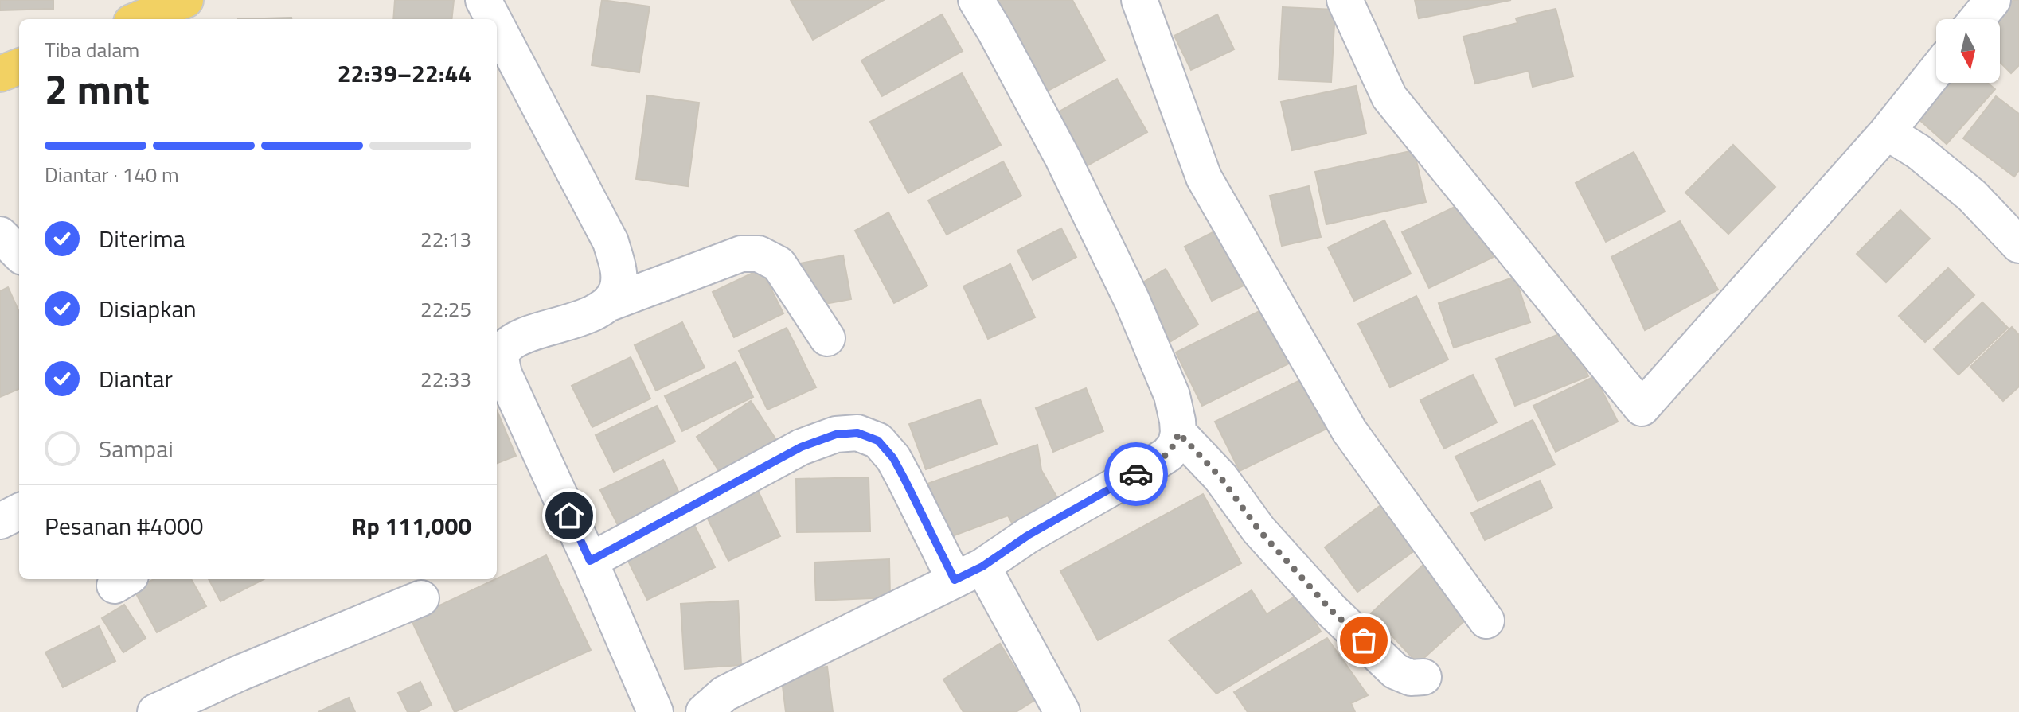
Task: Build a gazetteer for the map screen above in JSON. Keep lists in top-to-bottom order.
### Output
{
  "north": "bottom",
  "page": {
    "heading": ["2 mnt", "Tiba dalam", "22:39–22:44"],
    "panel": ["Pesanan #4000", "Rp 111,000"],
    "bar": "Diantar · 140 m",
    "list": [
      ["Diterima", "22:13"],
      ["Disiapkan", "22:25"],
      ["Diantar", "22:33"],
      "Sampai"
    ]
  }
}
